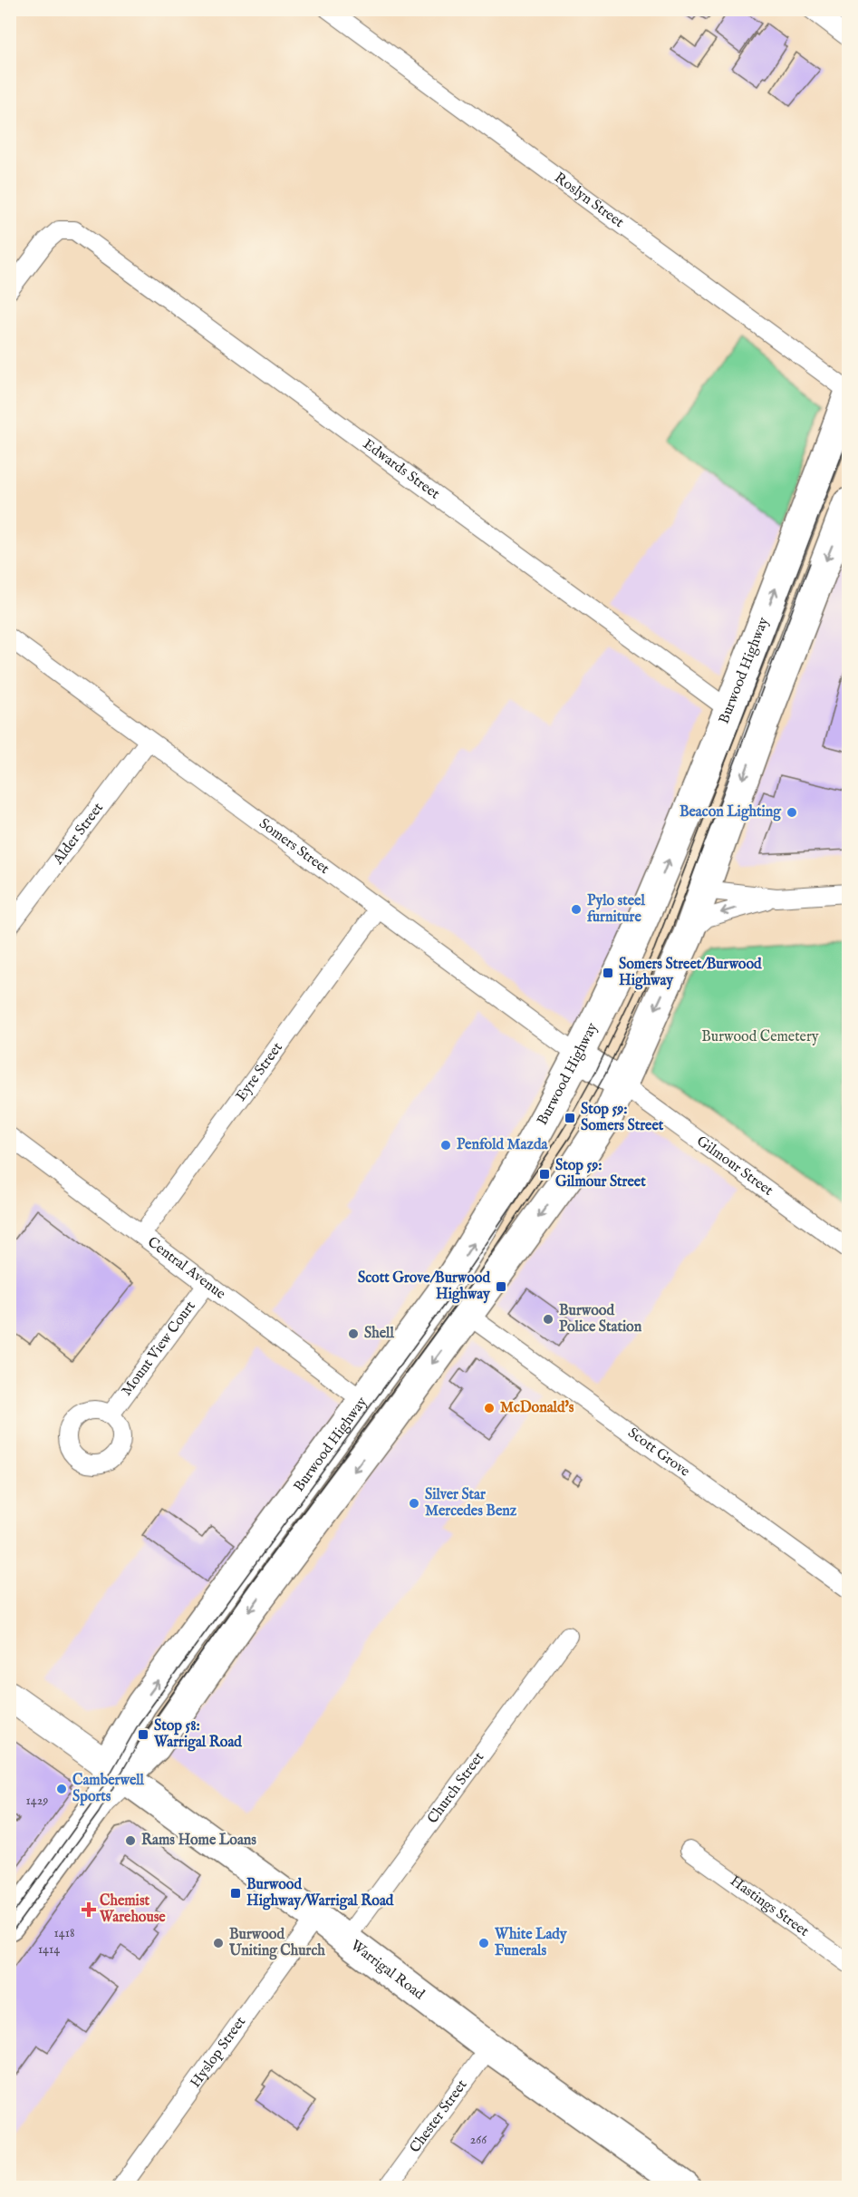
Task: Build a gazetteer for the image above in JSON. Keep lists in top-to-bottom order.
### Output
{
  "streets": {
    "highway": ["Burwood Highway", "Warrigal Road"],
    "street": [
      "Roslyn Street",
      "Edwards Street",
      "Alder Street",
      "Somers Street",
      "Eyre Street",
      "Gilmour Street",
      "Central Avenue",
      "Mount View Court",
      "Scott Grove",
      "Church Street",
      "Hastings Street",
      "Hyslop Street",
      "Chester Street"
    ]
  },
  "crossings": [
    ["Edwards Street", "Burwood Highway"],
    ["Burwood Highway", "Somers Street"],
    ["Burwood Highway", "Central Avenue"],
    ["Burwood Highway", "Warrigal Road"],
    ["Alder Street", "Somers Street"],
    ["Somers Street", "Eyre Street"],
    ["Eyre Street", "Central Avenue"],
    ["Central Avenue", "Mount View Court"],
    ["Church Street", "Warrigal Road"],
    ["Warrigal Road", "Hyslop Street"],
    ["Warrigal Road", "Chester Street"]
  ],
  "parks": ["Burwood Cemetery"],
  "places": {
    "other": [
      "Beacon Lighting",
      "Pylo steel furniture",
      "Penfold Mazda",
      "Burwood Police Station",
      "Shell",
      "McDonald's",
      "Silver Star Mercedes Benz",
      "Camberwell Sports",
      "Rams Home Loans",
      "Burwood Uniting Church",
      "White Lady Funerals"
    ],
    "transit": [
      "Somers Street/Burwood Highway",
      "Stop 59: Somers Street",
      "Stop 59: Gilmour Street",
      "Scott Grove/Burwood Highway",
      "Stop 58: Warrigal Road",
      "Burwood Highway/Warrigal Road"
    ],
    "health": ["Chemist Warehouse"]
  },
  "house_numbers": [
    "1429",
    "1418",
    "1414",
    "266"
  ]
}
